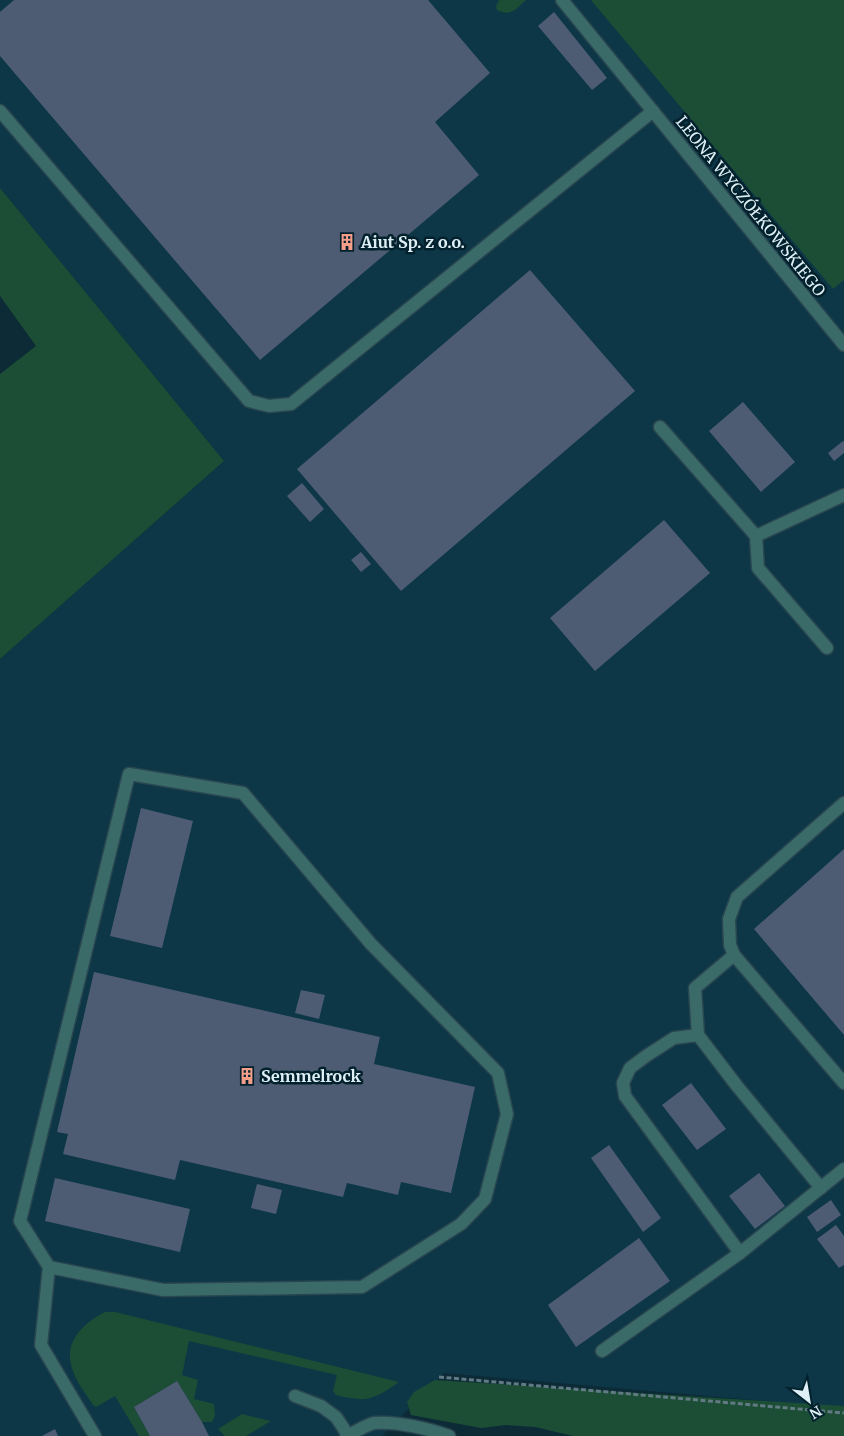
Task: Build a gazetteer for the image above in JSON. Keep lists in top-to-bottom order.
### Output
{
  "streets": {
    "lane": ["LEONA WYCZÓŁKOWSKIEGO"]
  },
  "places": {
    "building": ["Aiut Sp. z o.o.", "Semmelrock"]
  },
  "north": "bottom right"
}
